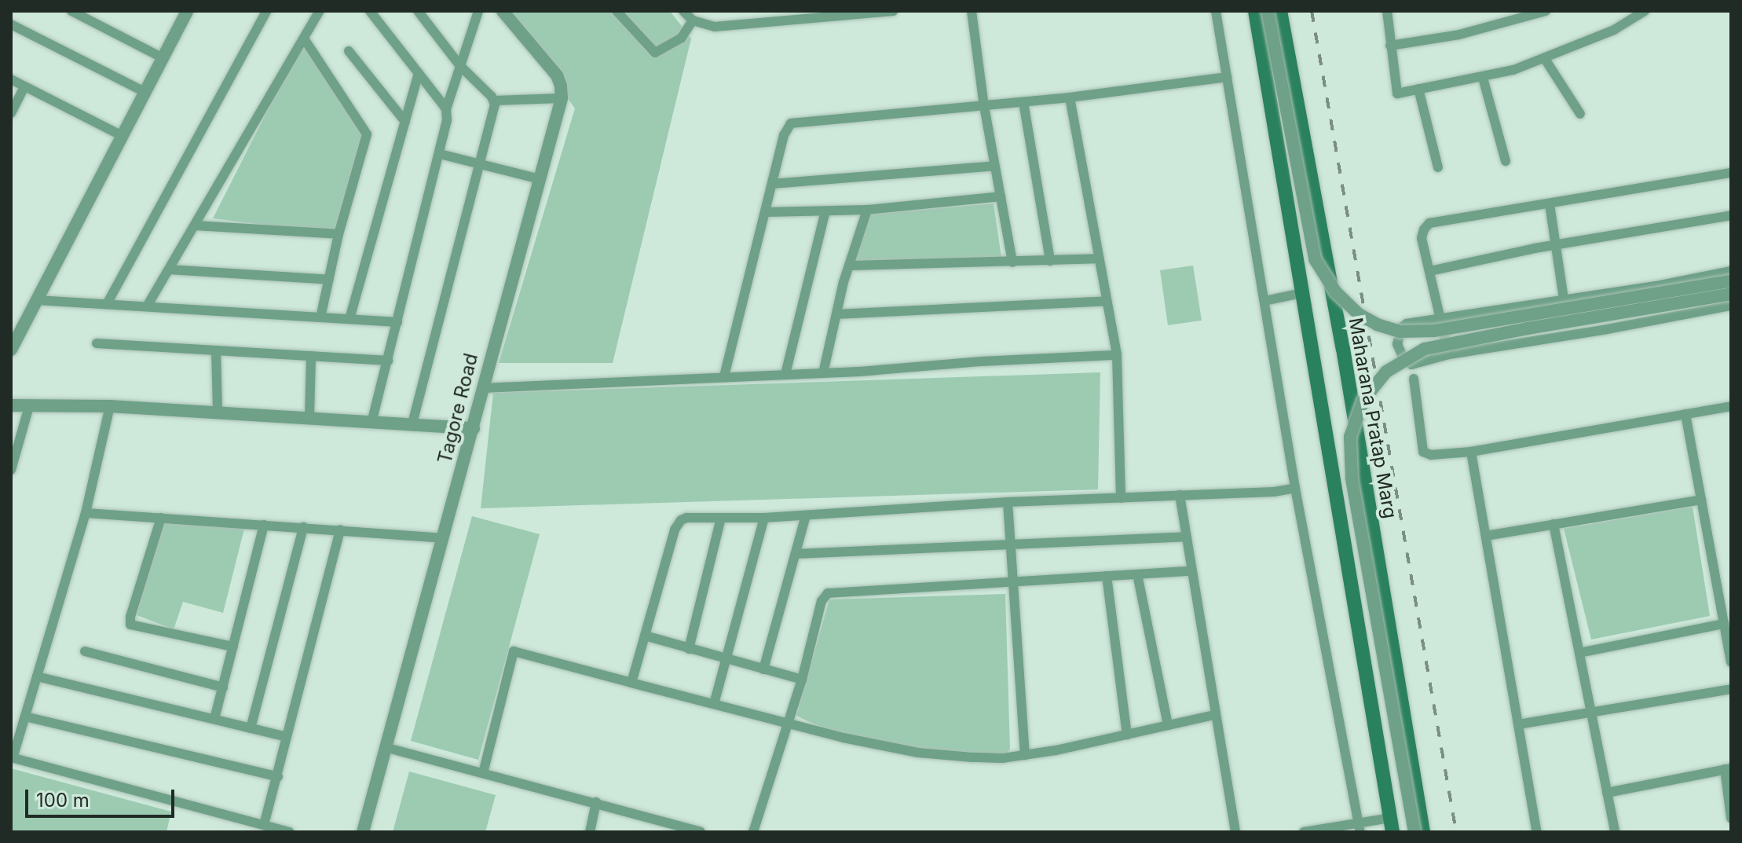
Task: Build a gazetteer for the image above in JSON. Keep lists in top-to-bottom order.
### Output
{
  "streets": {
    "main road": ["Maharana Pratap Marg"],
    "street": ["Tagore Road"]
  },
  "scale_bar": "100 m"
}
